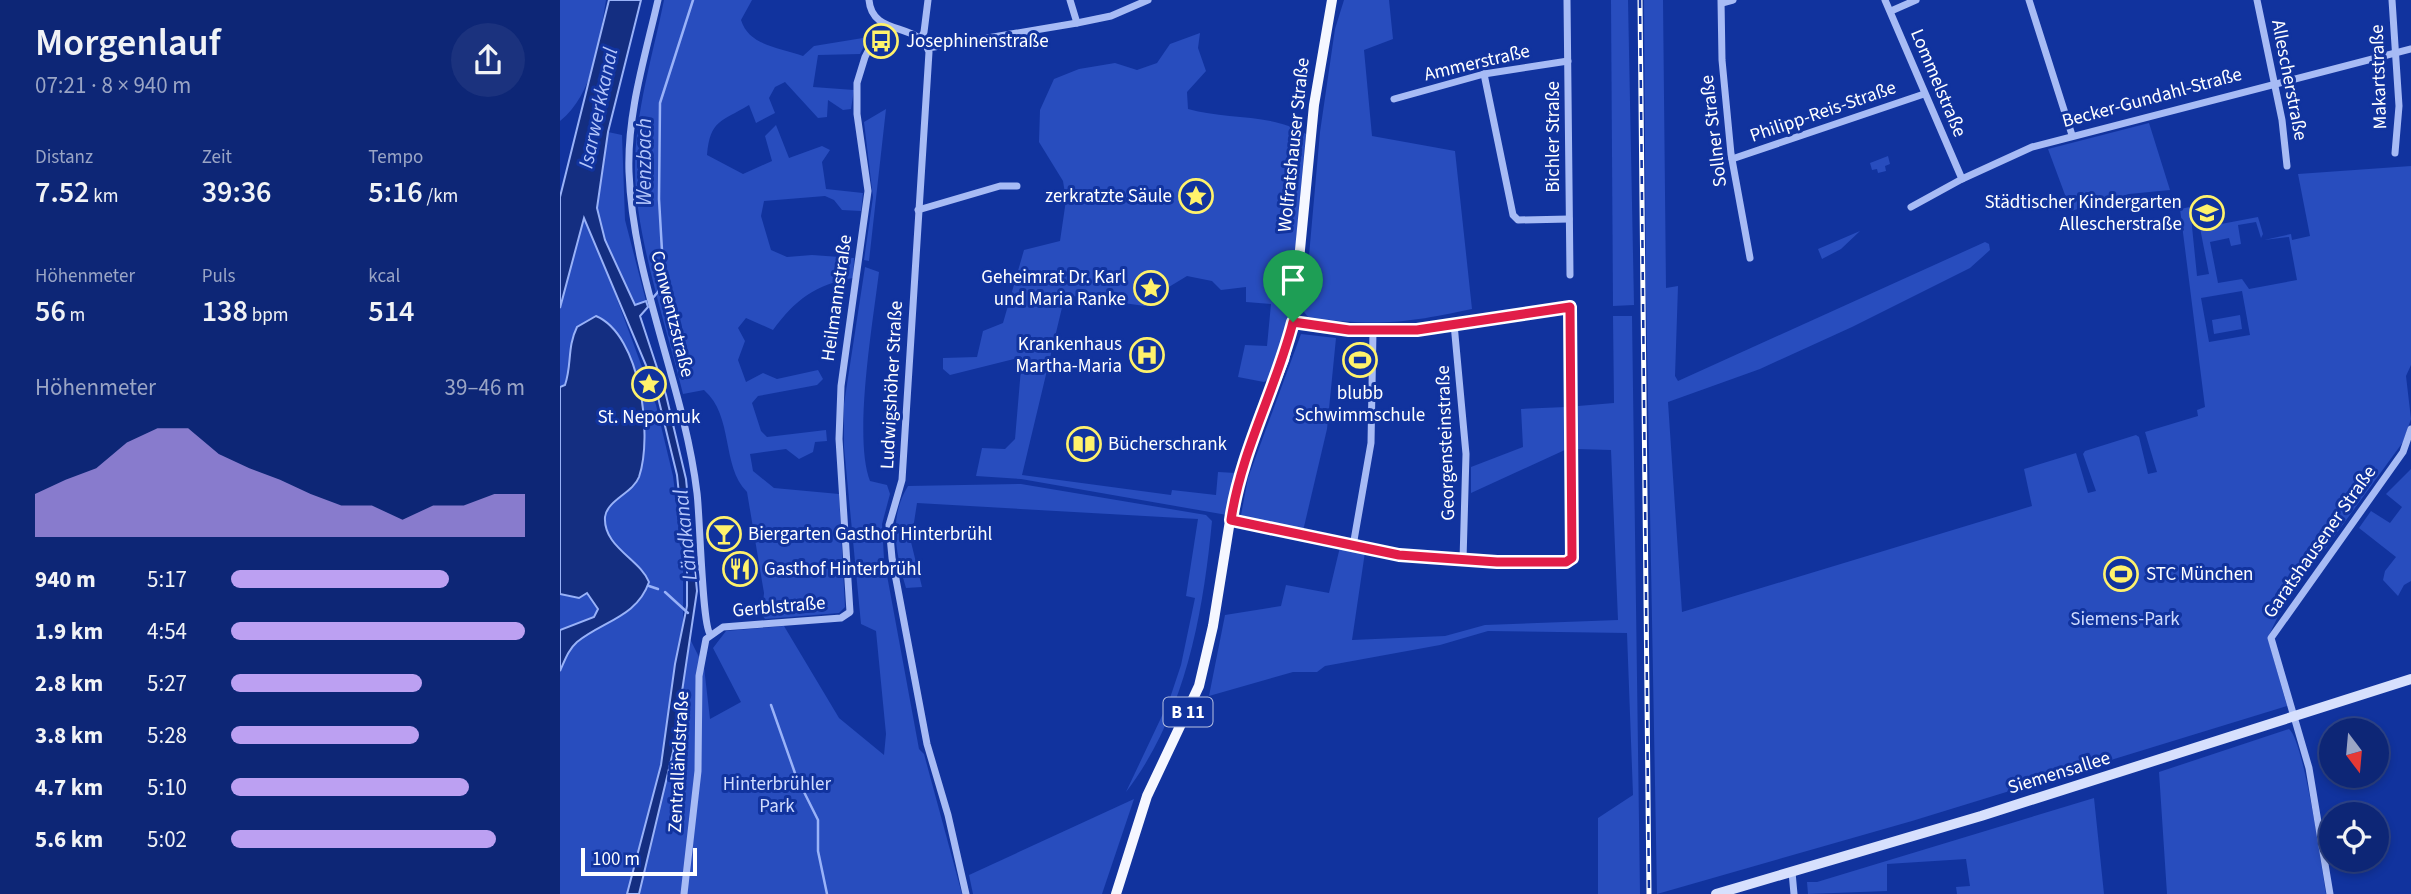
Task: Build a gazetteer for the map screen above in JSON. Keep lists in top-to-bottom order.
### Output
{
  "streets": {
    "main road": ["Wolfratshauser Straße", "B 11", "Siemensallee"],
    "street": [
      "Ammerstraße",
      "Makartstraße",
      "Allescherstraße",
      "Lommelstraße",
      "Becker-Gundahl-Straße",
      "Philipp-Reis-Straße",
      "Sollner Straße",
      "Bichler Straße",
      "Heilmannstraße",
      "Conwentzstraße",
      "Ludwigshöher Straße",
      "Georgensteinstraße",
      "Garatshausener Straße",
      "Gerblstraße",
      "Zentralländstraße"
    ]
  },
  "crossings": [
    ["Ammerstraße", "Bichler Straße"],
    ["Makartstraße", "Becker-Gundahl-Straße"],
    ["Allescherstraße", "Becker-Gundahl-Straße"],
    ["Lommelstraße", "Becker-Gundahl-Straße"],
    ["Lommelstraße", "Philipp-Reis-Straße"],
    ["Philipp-Reis-Straße", "Sollner Straße"],
    ["Heilmannstraße", "Gerblstraße"],
    ["Conwentzstraße", "Gerblstraße"],
    ["Conwentzstraße", "Zentralländstraße"],
    ["Garatshausener Straße", "Siemensallee"],
    ["Gerblstraße", "Zentralländstraße"]
  ],
  "water": ["Isarwerkkanal", "Wenzbach", "Ländkanal"],
  "parks": ["Siemens-Park", "Hinterbrühler Park"],
  "places": {
    "bus stop": ["Josephinenstraße"],
    "place": ["zerkratzte Säule", "Geheimrat Dr. Karl und Maria Ranke", "St. Nepomuk"],
    "school or university": ["Städtischer Kindergarten Allescherstraße"],
    "hospital": ["Krankenhaus Martha-Maria"],
    "sports": ["blubb Schwimmschule", "STC München"],
    "library": ["Bücherschrank"],
    "bar": ["Biergarten Gasthof Hinterbrühl"],
    "restaurant": ["Gasthof Hinterbrühl"]
  },
  "scale_bar": "100 m",
  "north": "bottom",
  "page": {
    "heading": ["Morgenlauf", "07:21 · 8 × 940 m"],
    "stats": [
      ["Distanz", "7.52 km"],
      ["Zeit", "39:36"],
      ["Tempo", "5:16 /km"],
      ["Höhenmeter", "56 m"],
      ["Puls", "138 bpm"],
      ["kcal", "514"]
    ],
    "chart": ["Höhenmeter", "39–46 m"],
    "list": [
      {
        "name": "940 m",
        "note": "5:17"
      },
      {
        "name": "1.9 km",
        "note": "4:54"
      },
      {
        "name": "2.8 km",
        "note": "5:27"
      },
      {
        "name": "3.8 km",
        "note": "5:28"
      },
      {
        "name": "4.7 km",
        "note": "5:10"
      },
      {
        "name": "5.6 km",
        "note": "5:02"
      }
    ],
    "scale": "100 m"
  }
}
